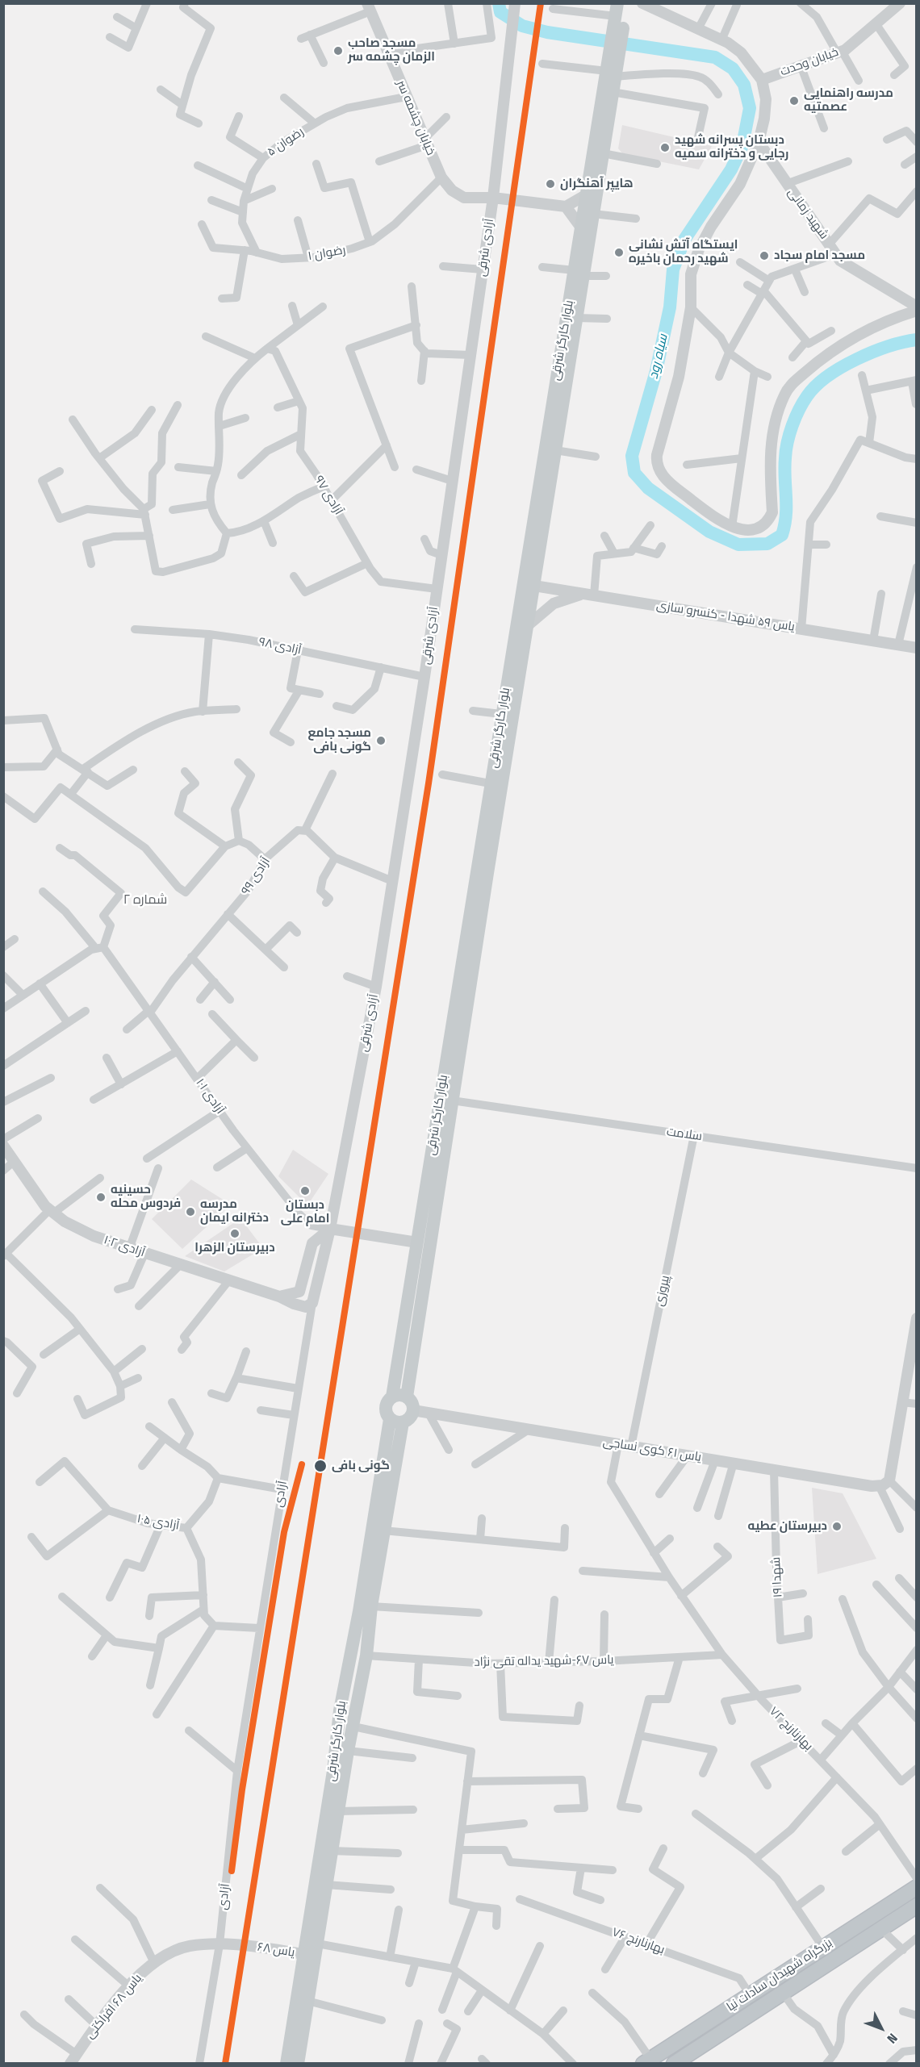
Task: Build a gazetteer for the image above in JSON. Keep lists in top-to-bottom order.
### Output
{
  "streets": {
    "highway": ["بزرگراه شهیدان سادات نیا"],
    "main road": ["بلوار کارگر شرقی"],
    "street": [
      "خیابان وحدت",
      "خیابان چشمه سر",
      "رضوان ۵",
      "شهید زمانی",
      "آزادی شرقی",
      "رضوان ۱",
      "آزادی ۹۷",
      "یاس ۵۹ شهدا - کنسرو سازی",
      "آزادی ۹۸",
      "آزادی ٩٩",
      "آزادی ۱۰۱",
      "سلامت",
      "آزادی ۱۰۲",
      "پیروزی",
      "یاس ۶۱ کوی نساجی",
      "آزادی",
      "آزادی ۱۰۵",
      "شهدا ۱۹",
      "یاس ۶۷-شهید یداله تقی نژاد",
      "بهارنارنج ۷۲",
      "بهارنارنج ۷۶",
      "یاس ۶۸",
      "یاس ۶۸ افراکتی"
    ]
  },
  "crossings": [
    ["خیابان چشمه سر", "رضوان ۵"],
    ["خیابان چشمه سر", "آزادی شرقی"],
    ["خیابان چشمه سر", "رضوان ۱"],
    ["رضوان ۵", "رضوان ۱"],
    ["آزادی شرقی", "آزادی ۹۷"],
    ["آزادی شرقی", "آزادی ۹۸"],
    ["آزادی شرقی", "آزادی ۱۰۱"],
    ["آزادی شرقی", "آزادی"],
    ["بلوار کارگر شرقی", "یاس ۵۹ شهدا - کنسرو سازی"],
    ["بلوار کارگر شرقی", "سلامت"],
    ["بلوار کارگر شرقی", "یاس ۶۱ کوی نساجی"],
    ["بلوار کارگر شرقی", "یاس ۶۷-شهید یداله تقی نژاد"],
    ["بلوار کارگر شرقی", "یاس ۶۸"],
    ["آزادی ٩٩", "آزادی ۱۰۱"],
    ["آزادی ۱۰۱", "آزادی"],
    ["سلامت", "پیروزی"],
    ["پیروزی", "یاس ۶۱ کوی نساجی"],
    ["یاس ۶۱ کوی نساجی", "شهدا ۱۹"],
    ["یاس ۶۱ کوی نساجی", "بهارنارنج ۷۲"],
    ["آزادی", "یاس ۶۸"],
    ["آزادی", "یاس ۶۸ افراکتی"],
    ["یاس ۶۷-شهید یداله تقی نژاد", "بهارنارنج ۷۲"],
    ["بهارنارنج ۷۶", "بزرگراه شهیدان سادات نیا"],
    ["یاس ۶۸", "یاس ۶۸ افراکتی"]
  ],
  "districts": ["شماره ۲"],
  "water": ["سیاه رود"],
  "places": [
    "مسجد صاحب الزمان چشمه سر",
    "مدرسه راهنمایی عصمتیه",
    "دبستان پسرانه شهید رجایی و دخترانه سمیه",
    "هایپر آهنگران",
    "ایستگاه آتش نشانی شهید رحمان باخیره",
    "مسجد امام سجاد",
    "مسجد جامع گونی بافی",
    "دبستان امام علی",
    "حسینیه فردوس محله",
    "مدرسه دخترانه ایمان",
    "دبیرستان الزهرا",
    "گونی بافی",
    "دبیرستان عطیه"
  ],
  "north": "bottom right"
}
